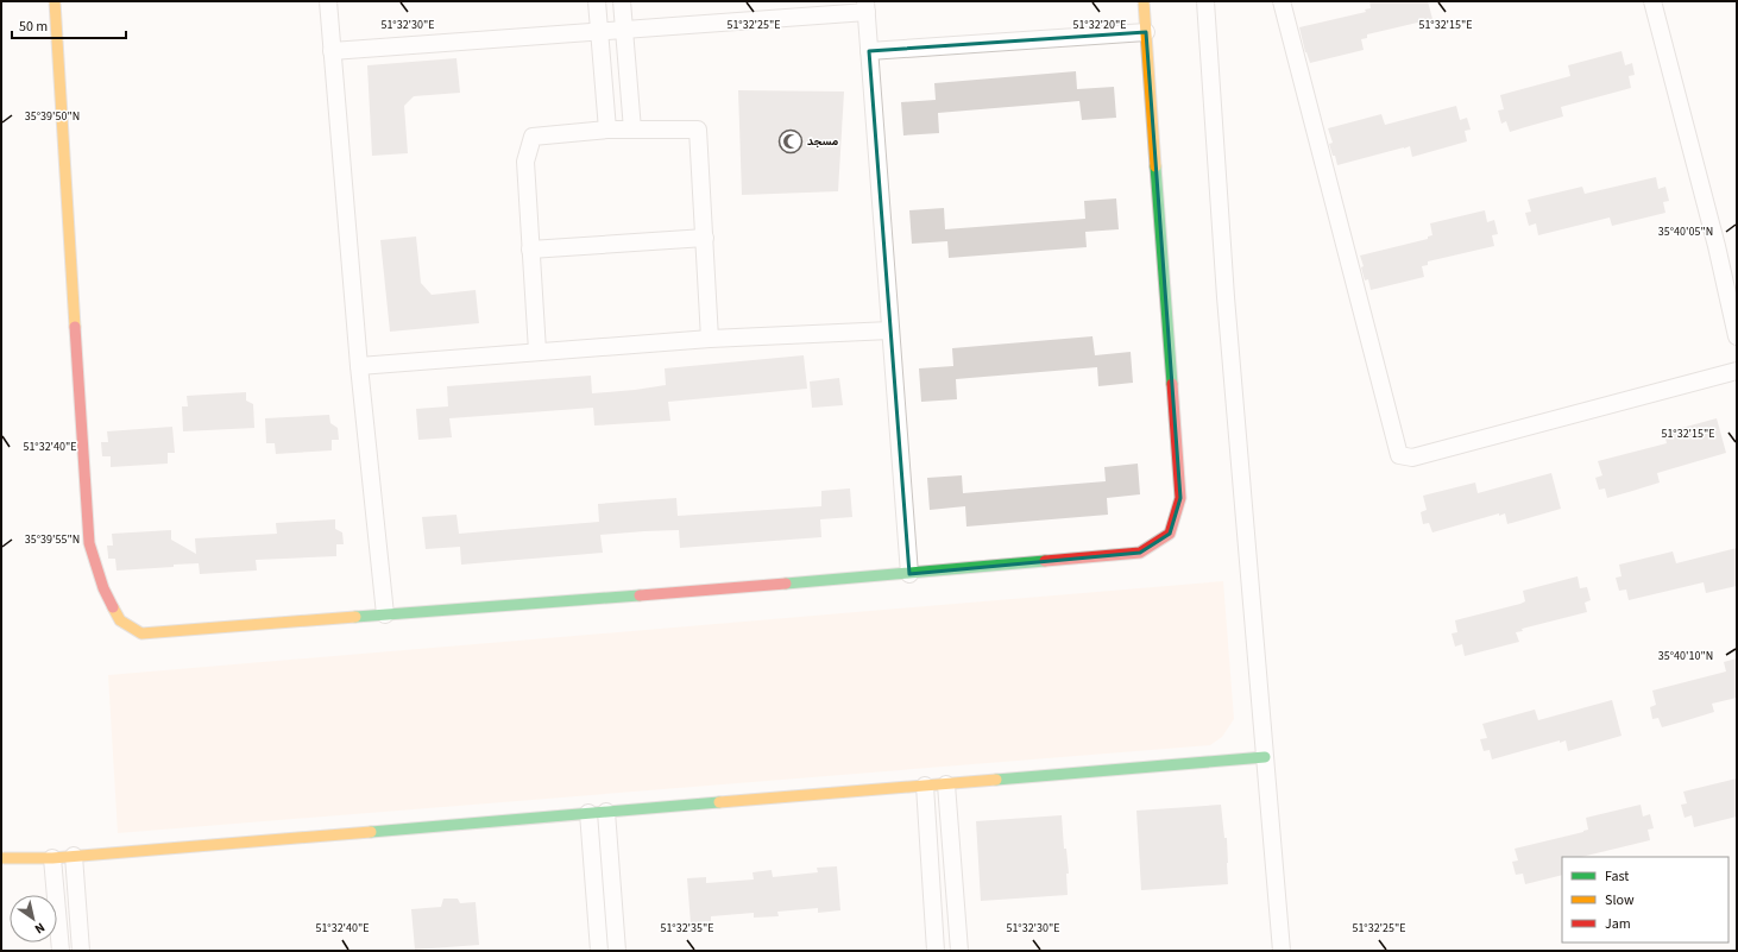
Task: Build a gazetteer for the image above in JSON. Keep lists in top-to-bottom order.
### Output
{
  "places": {
    "mosque": ["مسجد"]
  },
  "legend": ["Fast", "Slow", "Jam"],
  "scale_bar": "50 m",
  "north": "bottom right",
  "coordinates": [
    "51°32'30\"E",
    "51°32'25\"E",
    "51°32'20\"E",
    "51°32'15\"E",
    "35°39'50\"N",
    "35°40'05\"N",
    "51°32'40\"E",
    "35°39'55\"N",
    "35°40'10\"N",
    "51°32'35\"E"
  ]
}
